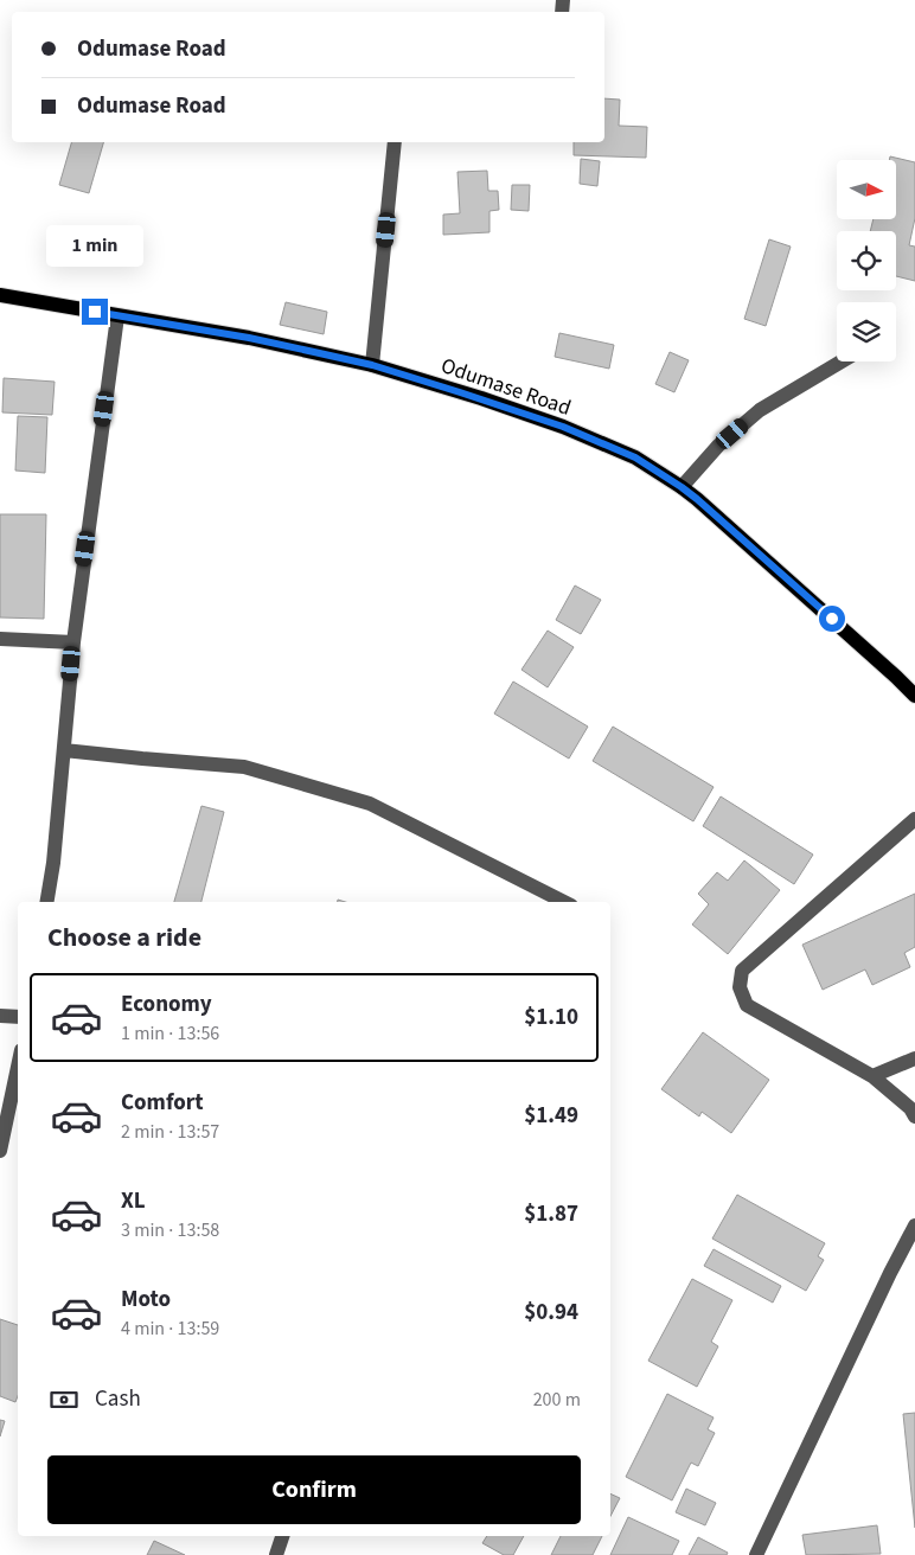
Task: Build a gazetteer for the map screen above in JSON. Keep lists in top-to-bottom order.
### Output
{
  "streets": {
    "main road": ["Odumase Road"]
  },
  "north": "right",
  "page": {
    "banner": ["Odumase Road", "Odumase Road"],
    "bubble": "1 min",
    "heading": "Choose a ride",
    "list": [
      {
        "name": "Economy",
        "note": "1 min · 13:56",
        "value": "$1.10"
      },
      {
        "name": "Comfort",
        "note": "2 min · 13:57",
        "value": "$1.49"
      },
      {
        "name": "XL",
        "note": "3 min · 13:58",
        "value": "$1.87"
      },
      {
        "name": "Moto",
        "note": "4 min · 13:59",
        "value": "$0.94"
      }
    ],
    "pay": ["Cash", "200 m"],
    "buttons": "Confirm"
  }
}
